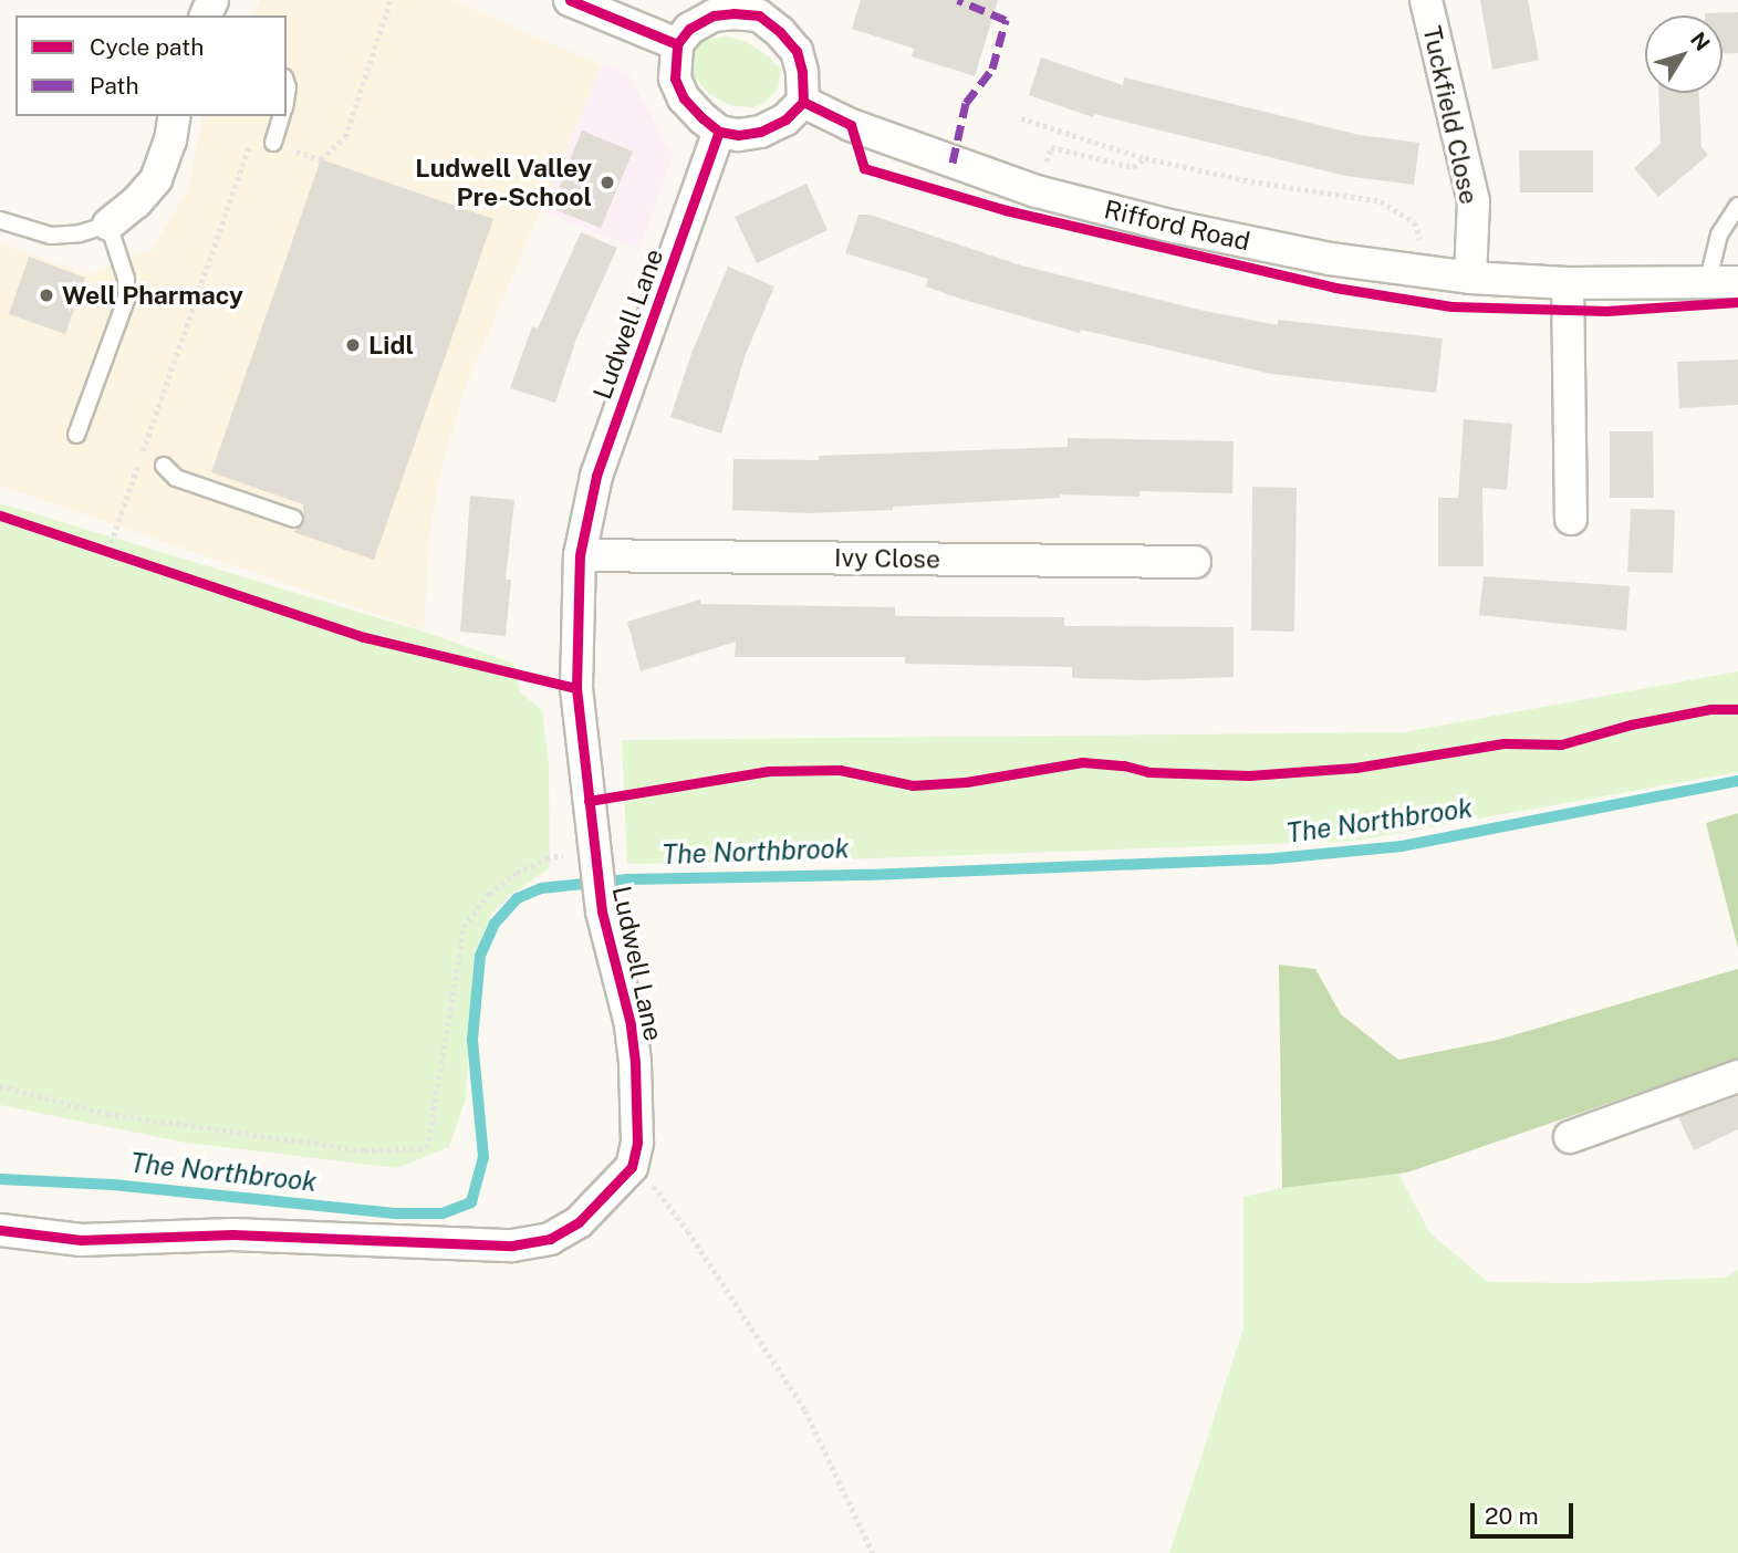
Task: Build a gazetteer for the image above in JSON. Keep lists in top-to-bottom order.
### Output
{
  "streets": {
    "street": [
      "Tuckfield Close",
      "Rifford Road",
      "Ludwell Lane",
      "Ivy Close"
    ]
  },
  "crossings": [
    ["Tuckfield Close", "Rifford Road"],
    ["Rifford Road", "Ludwell Lane"],
    ["Ludwell Lane", "Ivy Close"]
  ],
  "water": ["The Northbrook"],
  "places": ["Ludwell Valley Pre-School", "Well Pharmacy", "Lidl"],
  "legend": ["Cycle path", "Path"],
  "scale_bar": "20 m",
  "north": "top right"
}
